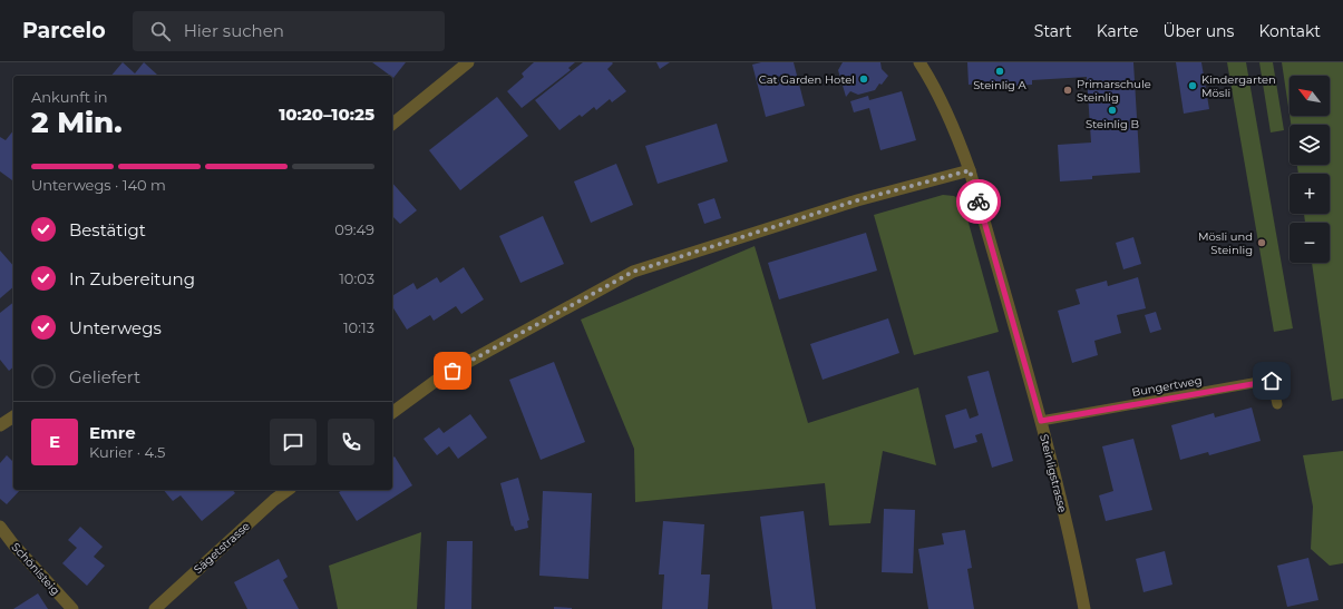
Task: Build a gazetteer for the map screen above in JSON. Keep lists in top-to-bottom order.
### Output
{
  "streets": {
    "street": ["Steinligstrasse", "Sägetstrasse", "Schönisteig"],
    "lane": ["Bungertweg"]
  },
  "crossings": [
    ["Bungertweg", "Steinligstrasse"]
  ],
  "places": [
    "Steinlig A",
    "Cat Garden Hotel",
    "Kindergarten Mösli",
    "Primarschule Steinlig",
    "Steinlig B",
    "Mösli und Steinlig"
  ],
  "north": "top left",
  "page": {
    "header": "Parcelo",
    "search": "Hier suchen",
    "nav": [
      "Start",
      "Karte",
      "Über uns",
      "Kontakt"
    ],
    "map_buttons": ["+", "−"],
    "heading": ["2 Min.", "Ankunft in", "10:20–10:25"],
    "panel": ["Emre", "Kurier · 4.5"],
    "bar": "Unterwegs · 140 m",
    "list": [
      ["Bestätigt", "09:49"],
      ["In Zubereitung", "10:03"],
      ["Unterwegs", "10:13"],
      "Geliefert"
    ],
    "round": "E"
  }
}
